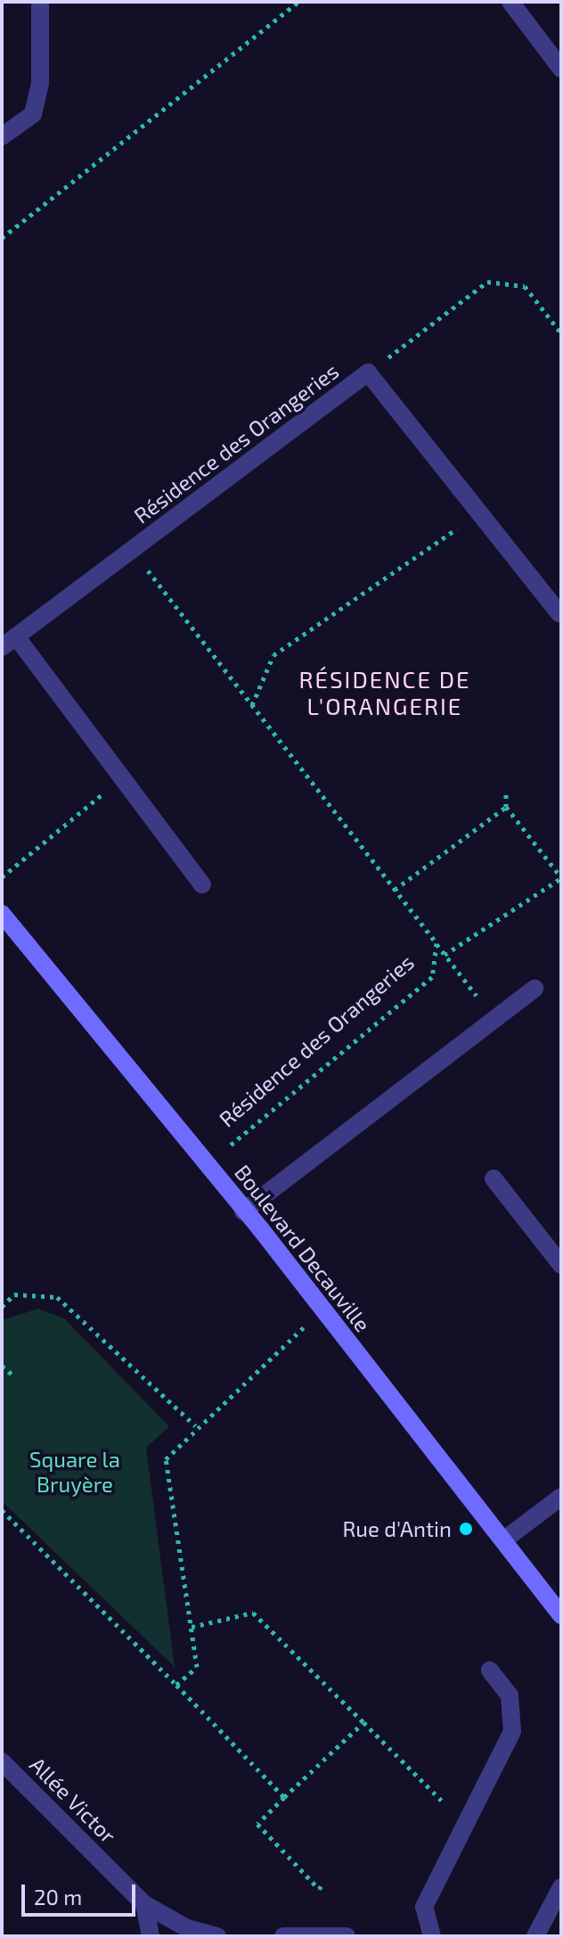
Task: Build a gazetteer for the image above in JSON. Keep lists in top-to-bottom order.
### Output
{
  "streets": {
    "street": ["Résidence des Orangeries", "Boulevard Decauville", "Allée Victor"]
  },
  "crossings": [
    ["Résidence des Orangeries", "Boulevard Decauville"]
  ],
  "districts": ["RÉSIDENCE DE L'ORANGERIE"],
  "parks": ["Square la Bruyère"],
  "places": ["Rue d'Antin"],
  "scale_bar": "20 m"
}
